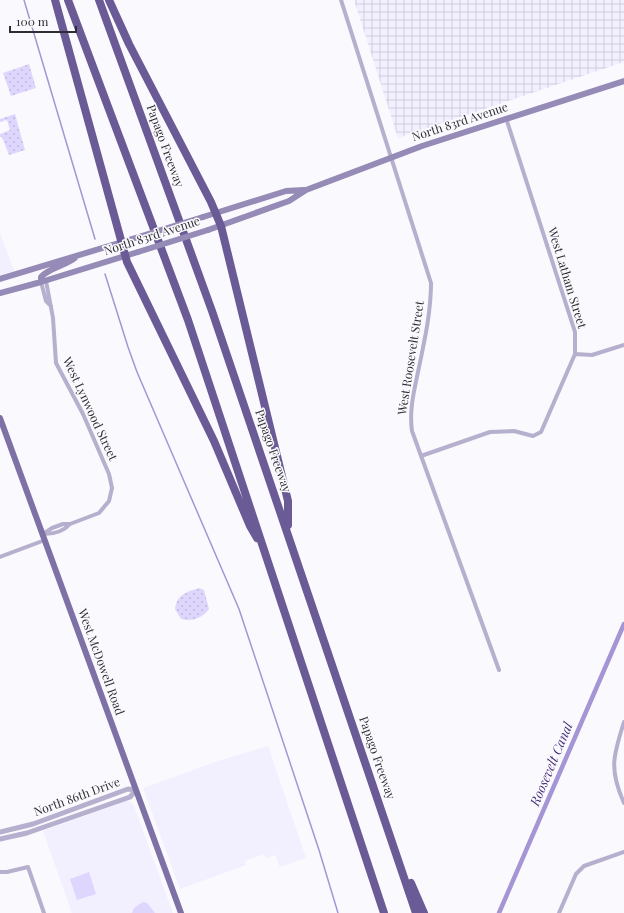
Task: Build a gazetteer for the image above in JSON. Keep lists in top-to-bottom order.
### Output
{
  "streets": {
    "highway": ["Papago Freeway"],
    "main road": ["North 83rd Avenue", "West McDowell Road"],
    "street": [
      "West Latham Street",
      "West Roosevelt Street",
      "West Lynwood Street",
      "North 86th Drive"
    ]
  },
  "crossings": [
    ["North 83rd Avenue", "West Latham Street"],
    ["North 83rd Avenue", "West Roosevelt Street"],
    ["North 83rd Avenue", "West Lynwood Street"],
    ["West Latham Street", "West Roosevelt Street"],
    ["West Lynwood Street", "West McDowell Road"],
    ["West McDowell Road", "North 86th Drive"]
  ],
  "water": ["Roosevelt Canal"],
  "scale_bar": "100 m"
}
